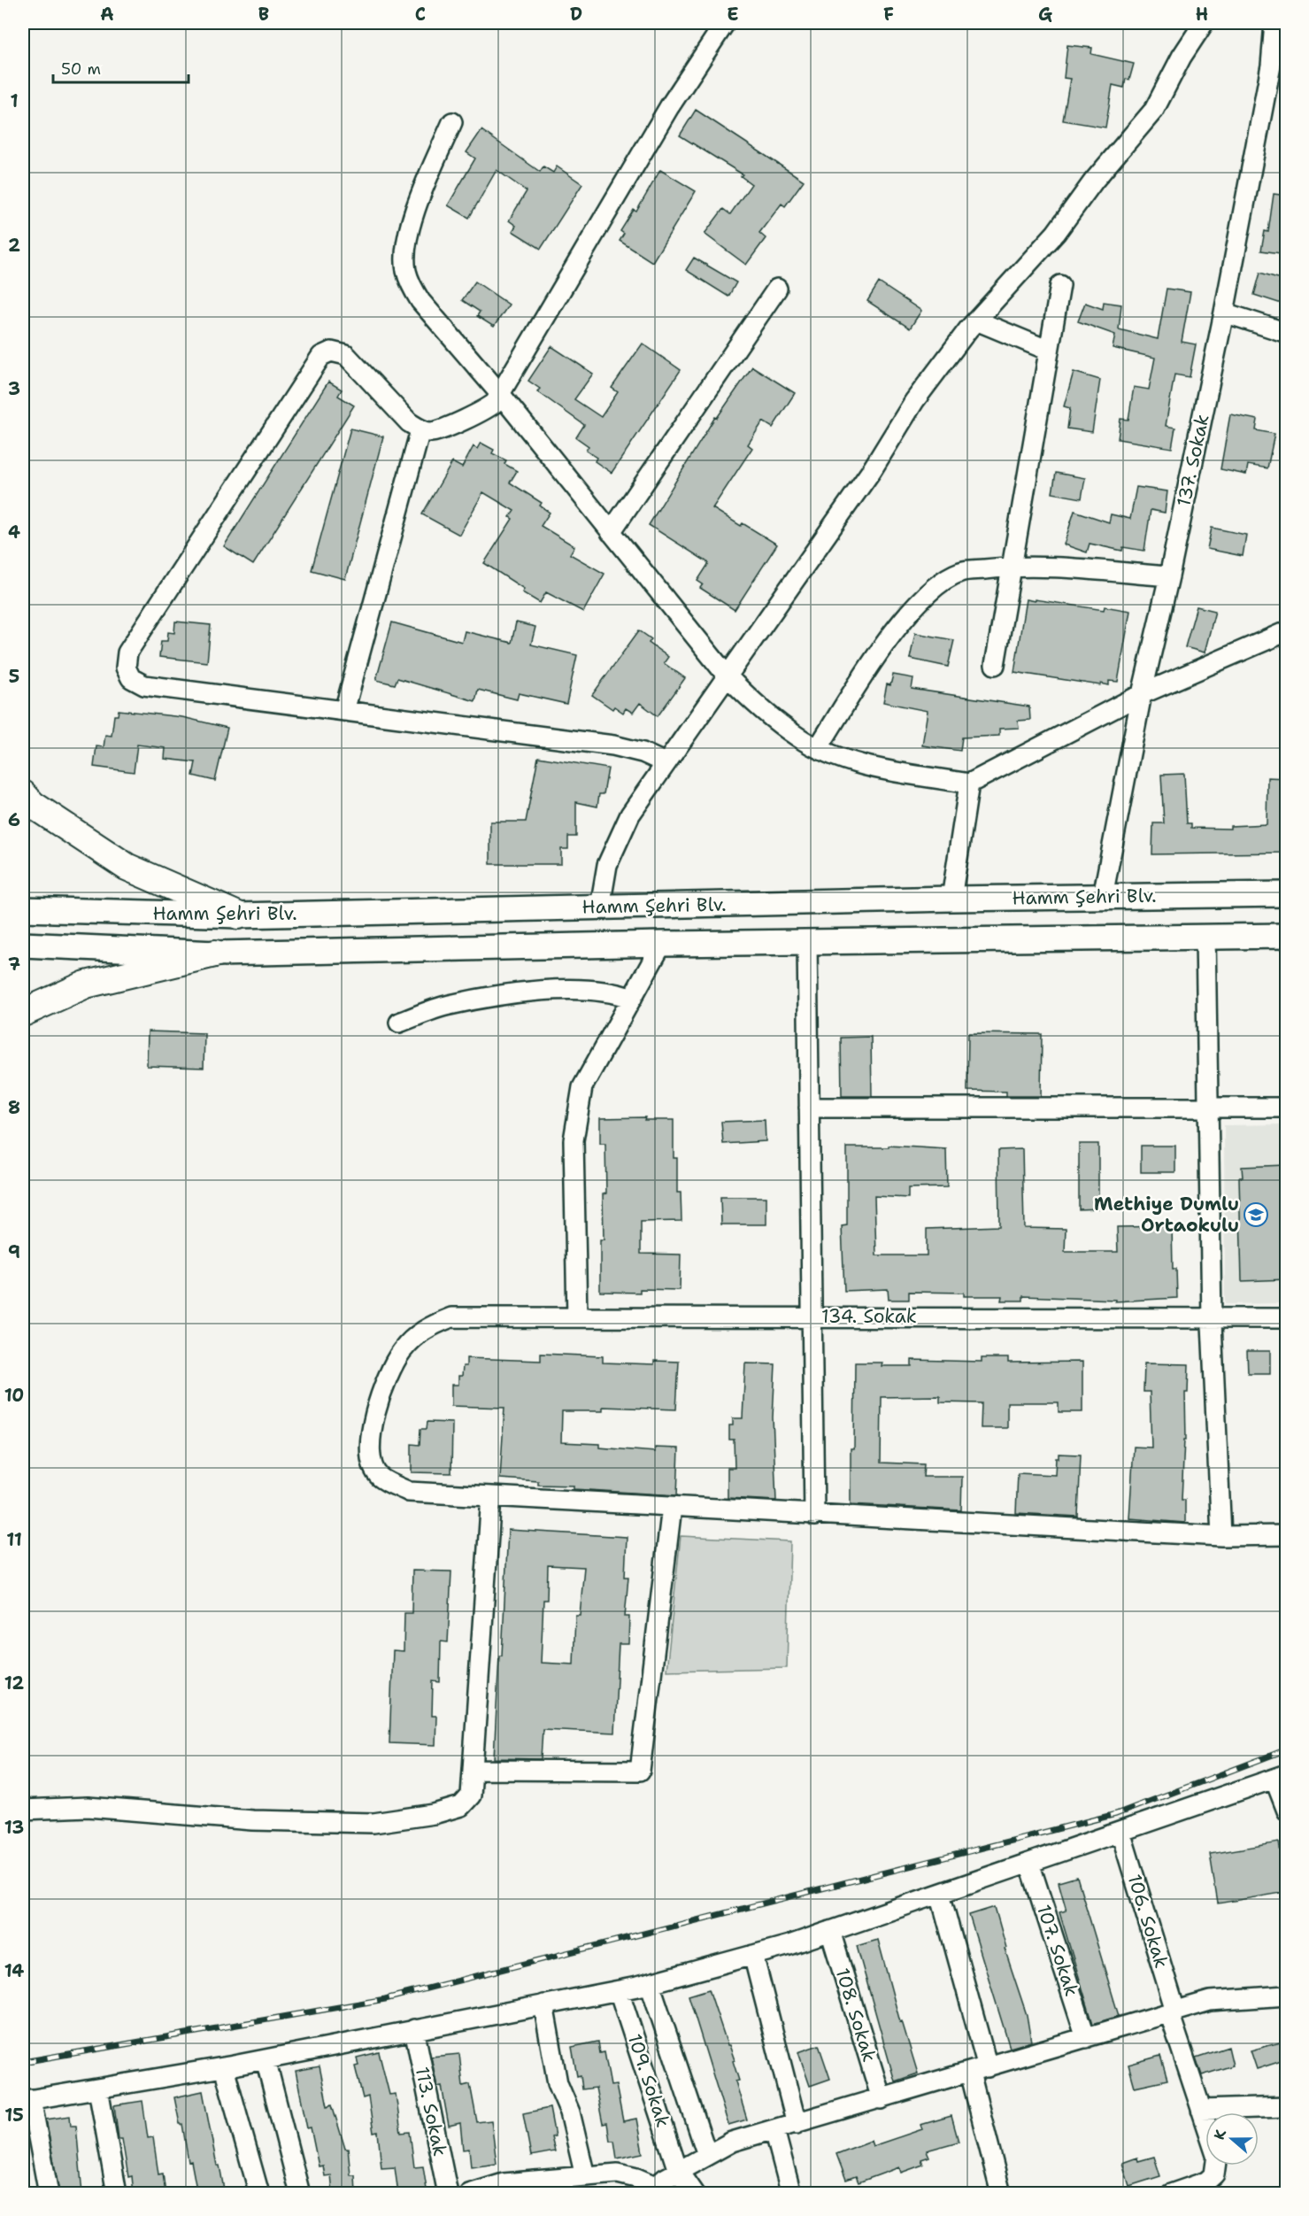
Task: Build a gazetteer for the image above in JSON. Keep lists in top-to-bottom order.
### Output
{
  "streets": {
    "main road": ["Hamm Şehri Blv."],
    "street": [
      "137. Sokak",
      "134. Sokak",
      "106. Sokak",
      "107. Sokak",
      "108. Sokak",
      "109. Sokak",
      "113. Sokak"
    ]
  },
  "crossings": [
    ["137. Sokak", "Hamm Şehri Blv."]
  ],
  "places": {
    "school or university": ["Methiye Dumlu Ortaokulu"]
  },
  "scale_bar": "50 m",
  "north": "left",
  "grid": {
    "columns": [
      "A",
      "B",
      "C",
      "D",
      "E",
      "F",
      "G",
      "H"
    ],
    "rows": [
      "1",
      "2",
      "3",
      "4",
      "5",
      "6",
      "7",
      "8",
      "9",
      "10",
      "11",
      "12",
      "13",
      "14",
      "15"
    ]
  }
}
